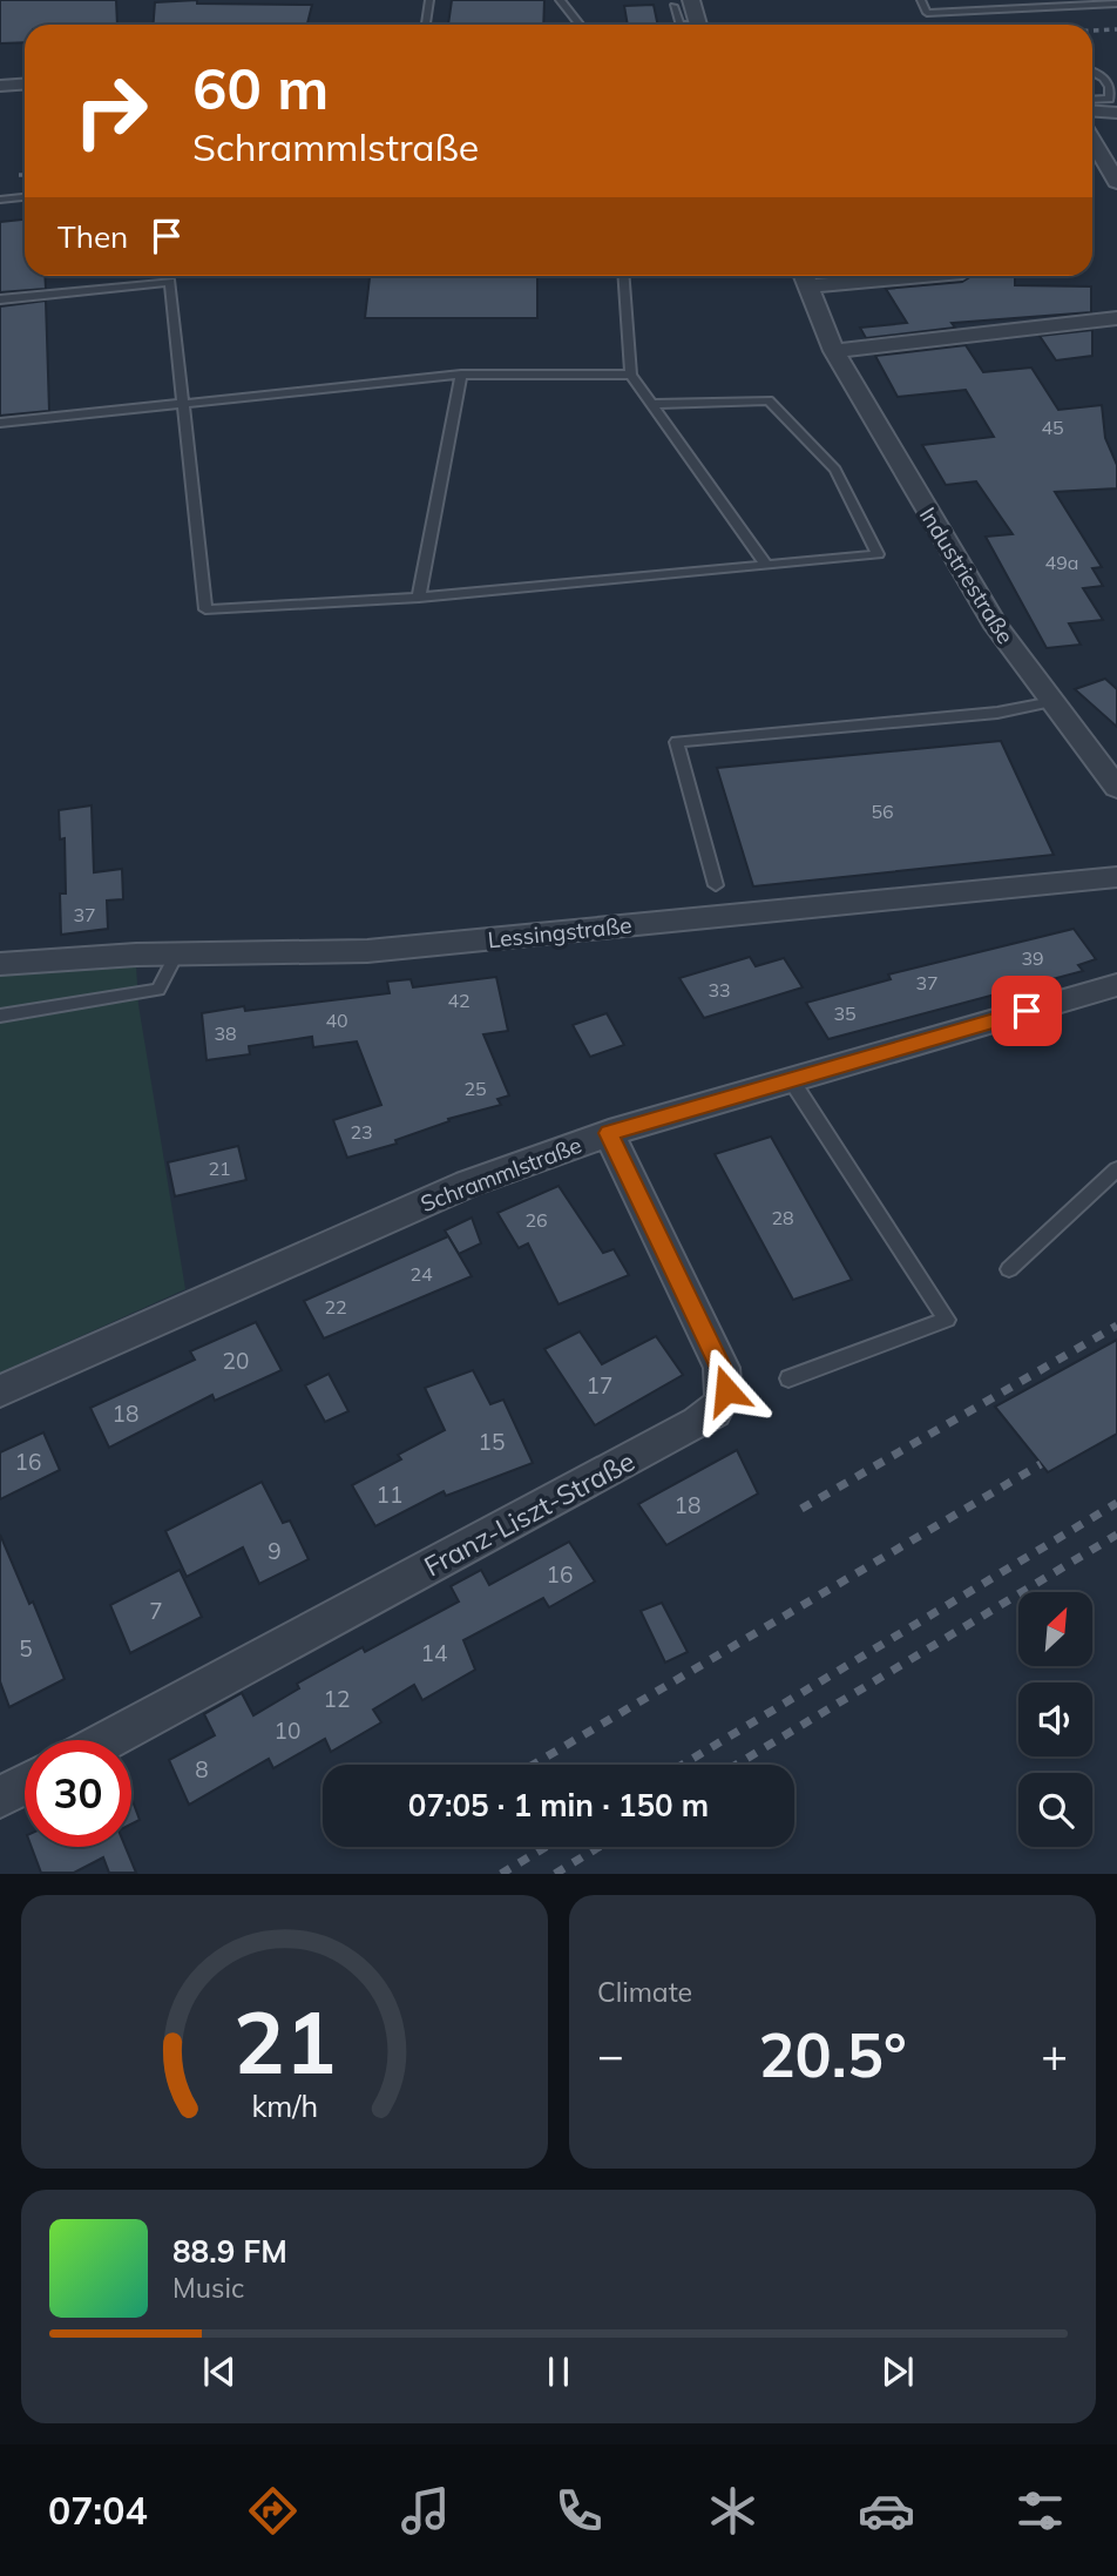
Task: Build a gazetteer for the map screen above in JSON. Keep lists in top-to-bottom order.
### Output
{
  "streets": {
    "street": [
      "Industriestraße",
      "Lessingstraße",
      "Schrammlstraße",
      "Franz-Liszt-Straße"
    ]
  },
  "crossings": [
    ["Schrammlstraße", "Franz-Liszt-Straße"]
  ],
  "house_numbers": [
    "45",
    "49a",
    "56",
    "37",
    "39",
    "37",
    "33",
    "42",
    "35",
    "40",
    "38",
    "25",
    "23",
    "21",
    "28",
    "26",
    "24",
    "22",
    "20",
    "17",
    "18",
    "15",
    "16",
    "11",
    "18",
    "9",
    "16",
    "7",
    "5",
    "14",
    "12",
    "10",
    "8"
  ],
  "north": "top right",
  "page": {
    "turn": ["60 m", "Schrammlstraße"],
    "then": "Then",
    "limit": "30",
    "trip": "07:05 · 1 min · 150 m",
    "tile": "Climate",
    "heat": ["−", "20.5°", "+"],
    "song": ["88.9 FM", "Music"],
    "tabs": "07:04",
    "gauge": ["21", "km/h"]
  }
}
